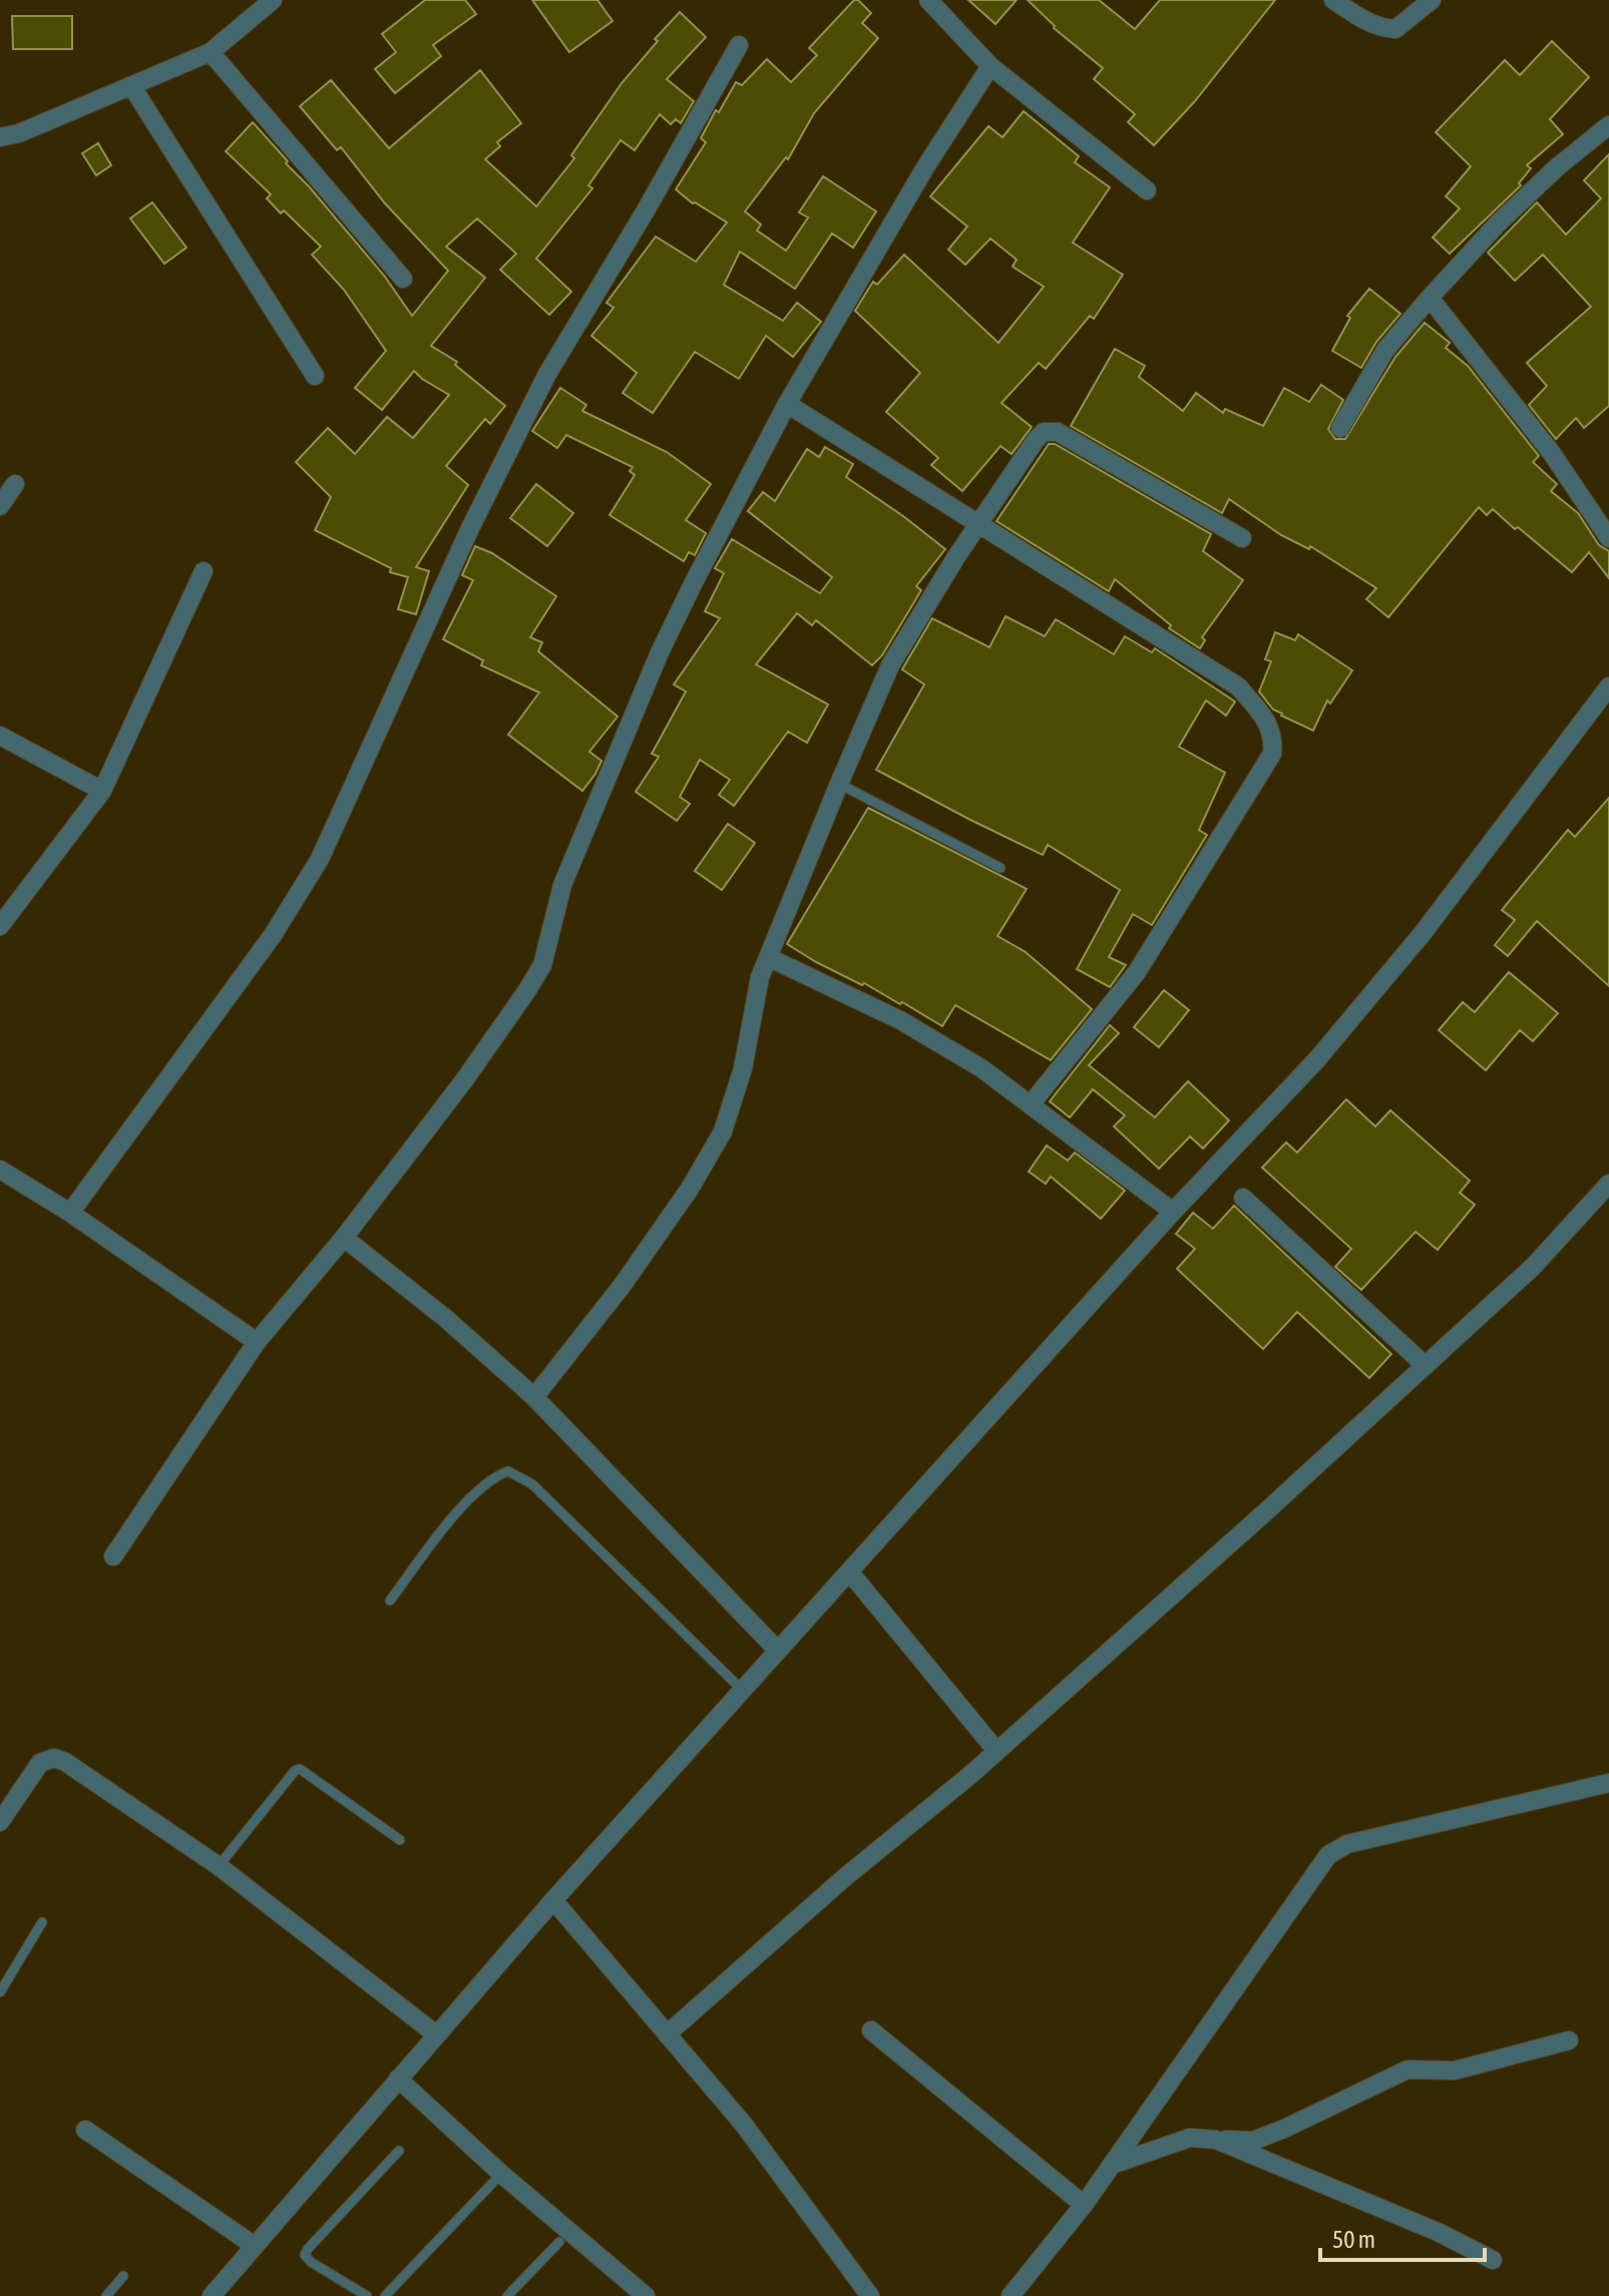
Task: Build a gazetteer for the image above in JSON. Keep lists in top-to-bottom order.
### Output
{
  "scale_bar": "50 m"
}
